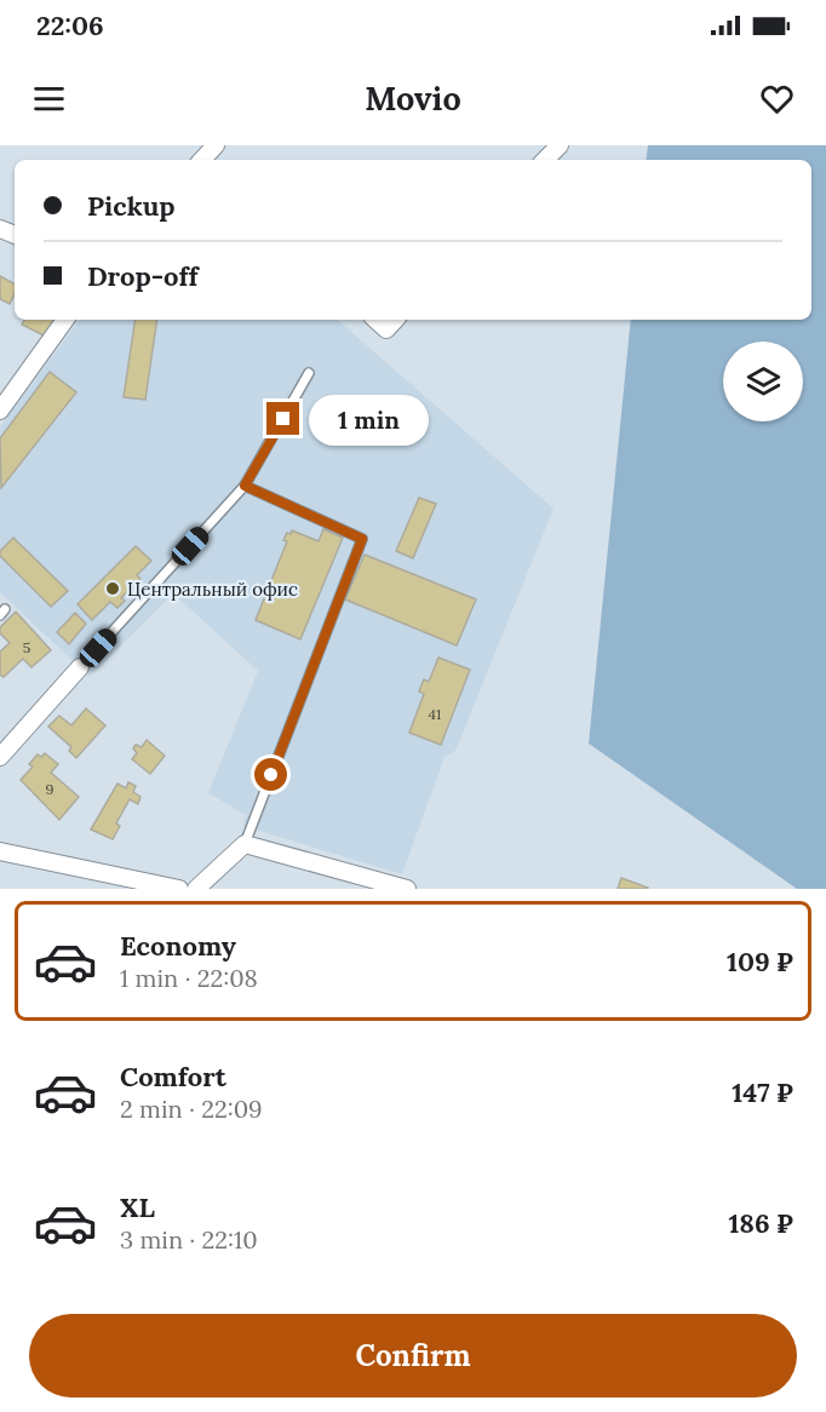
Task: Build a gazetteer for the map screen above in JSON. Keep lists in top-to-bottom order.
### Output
{
  "places": ["Центральный офис"],
  "house_numbers": ["5", "41", "9"],
  "page": {
    "status": "22:06",
    "header": "Movio",
    "banner": ["Pickup", "Drop-off"],
    "bubble": "1 min",
    "list": [
      {
        "name": "Economy",
        "note": "1 min · 22:08",
        "value": "109 ₽"
      },
      {
        "name": "Comfort",
        "note": "2 min · 22:09",
        "value": "147 ₽"
      },
      {
        "name": "XL",
        "note": "3 min · 22:10",
        "value": "186 ₽"
      }
    ],
    "buttons": "Confirm"
  }
}
